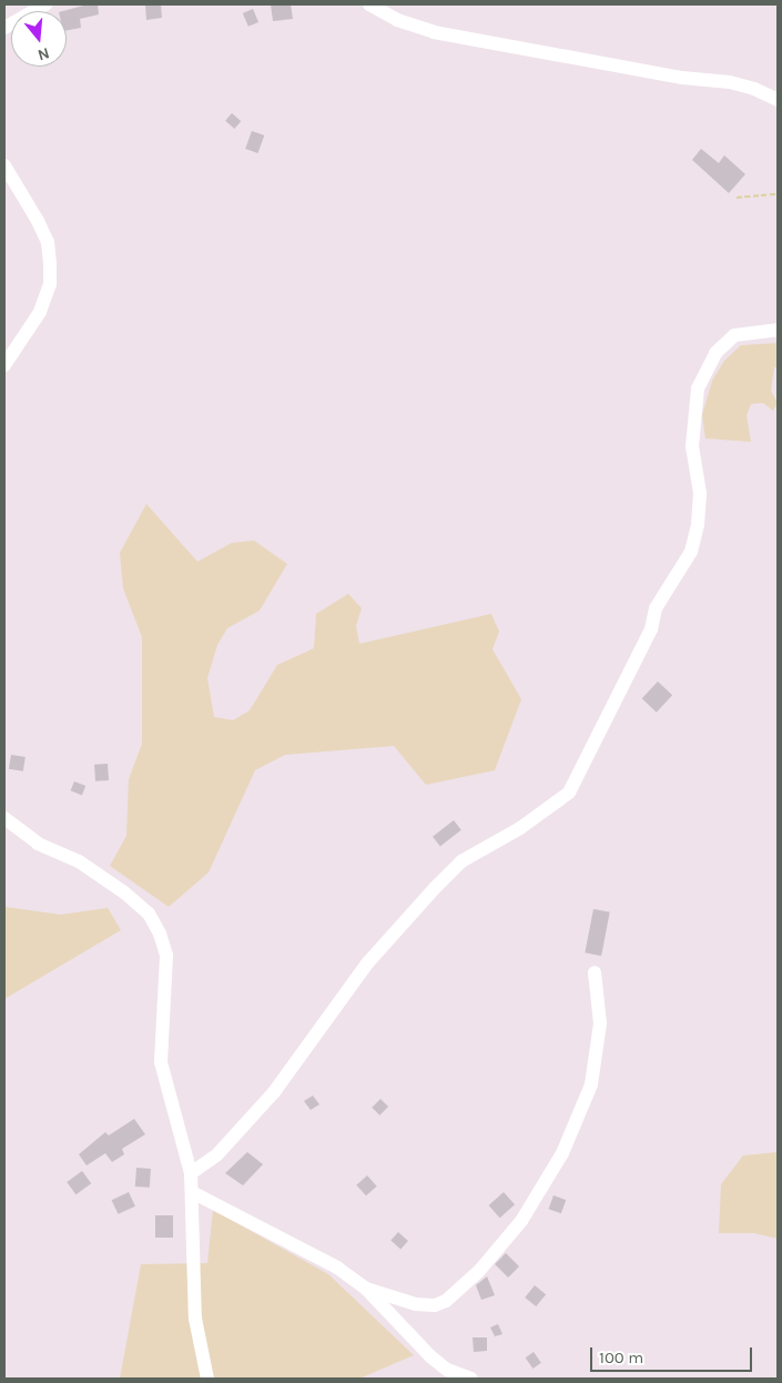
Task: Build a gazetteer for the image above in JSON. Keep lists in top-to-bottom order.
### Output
{
  "scale_bar": "100 m",
  "north": "bottom"
}
